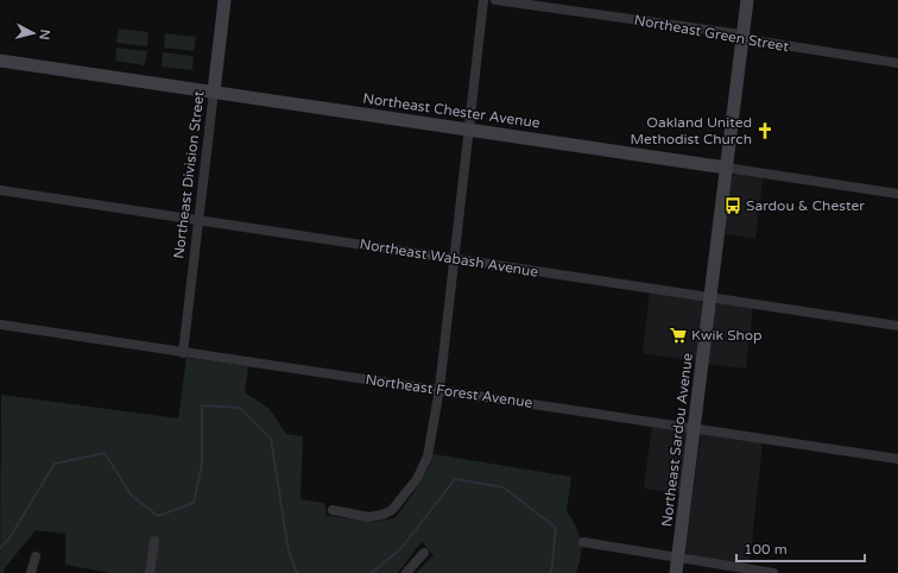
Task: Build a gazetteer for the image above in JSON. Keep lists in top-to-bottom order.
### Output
{
  "streets": {
    "street": [
      "Northeast Green Street",
      "Northeast Chester Avenue",
      "Northeast Division Street",
      "Northeast Wabash Avenue",
      "Northeast Forest Avenue",
      "Northeast Sardou Avenue"
    ]
  },
  "crossings": [
    ["Northeast Green Street", "Northeast Sardou Avenue"],
    ["Northeast Chester Avenue", "Northeast Division Street"],
    ["Northeast Chester Avenue", "Northeast Sardou Avenue"],
    ["Northeast Division Street", "Northeast Wabash Avenue"],
    ["Northeast Division Street", "Northeast Forest Avenue"],
    ["Northeast Wabash Avenue", "Northeast Sardou Avenue"],
    ["Northeast Forest Avenue", "Northeast Sardou Avenue"]
  ],
  "places": {
    "church": ["Oakland United Methodist Church"],
    "bus stop": ["Sardou & Chester"],
    "supermarket": ["Kwik Shop"]
  },
  "scale_bar": "100 m",
  "north": "right"
}
